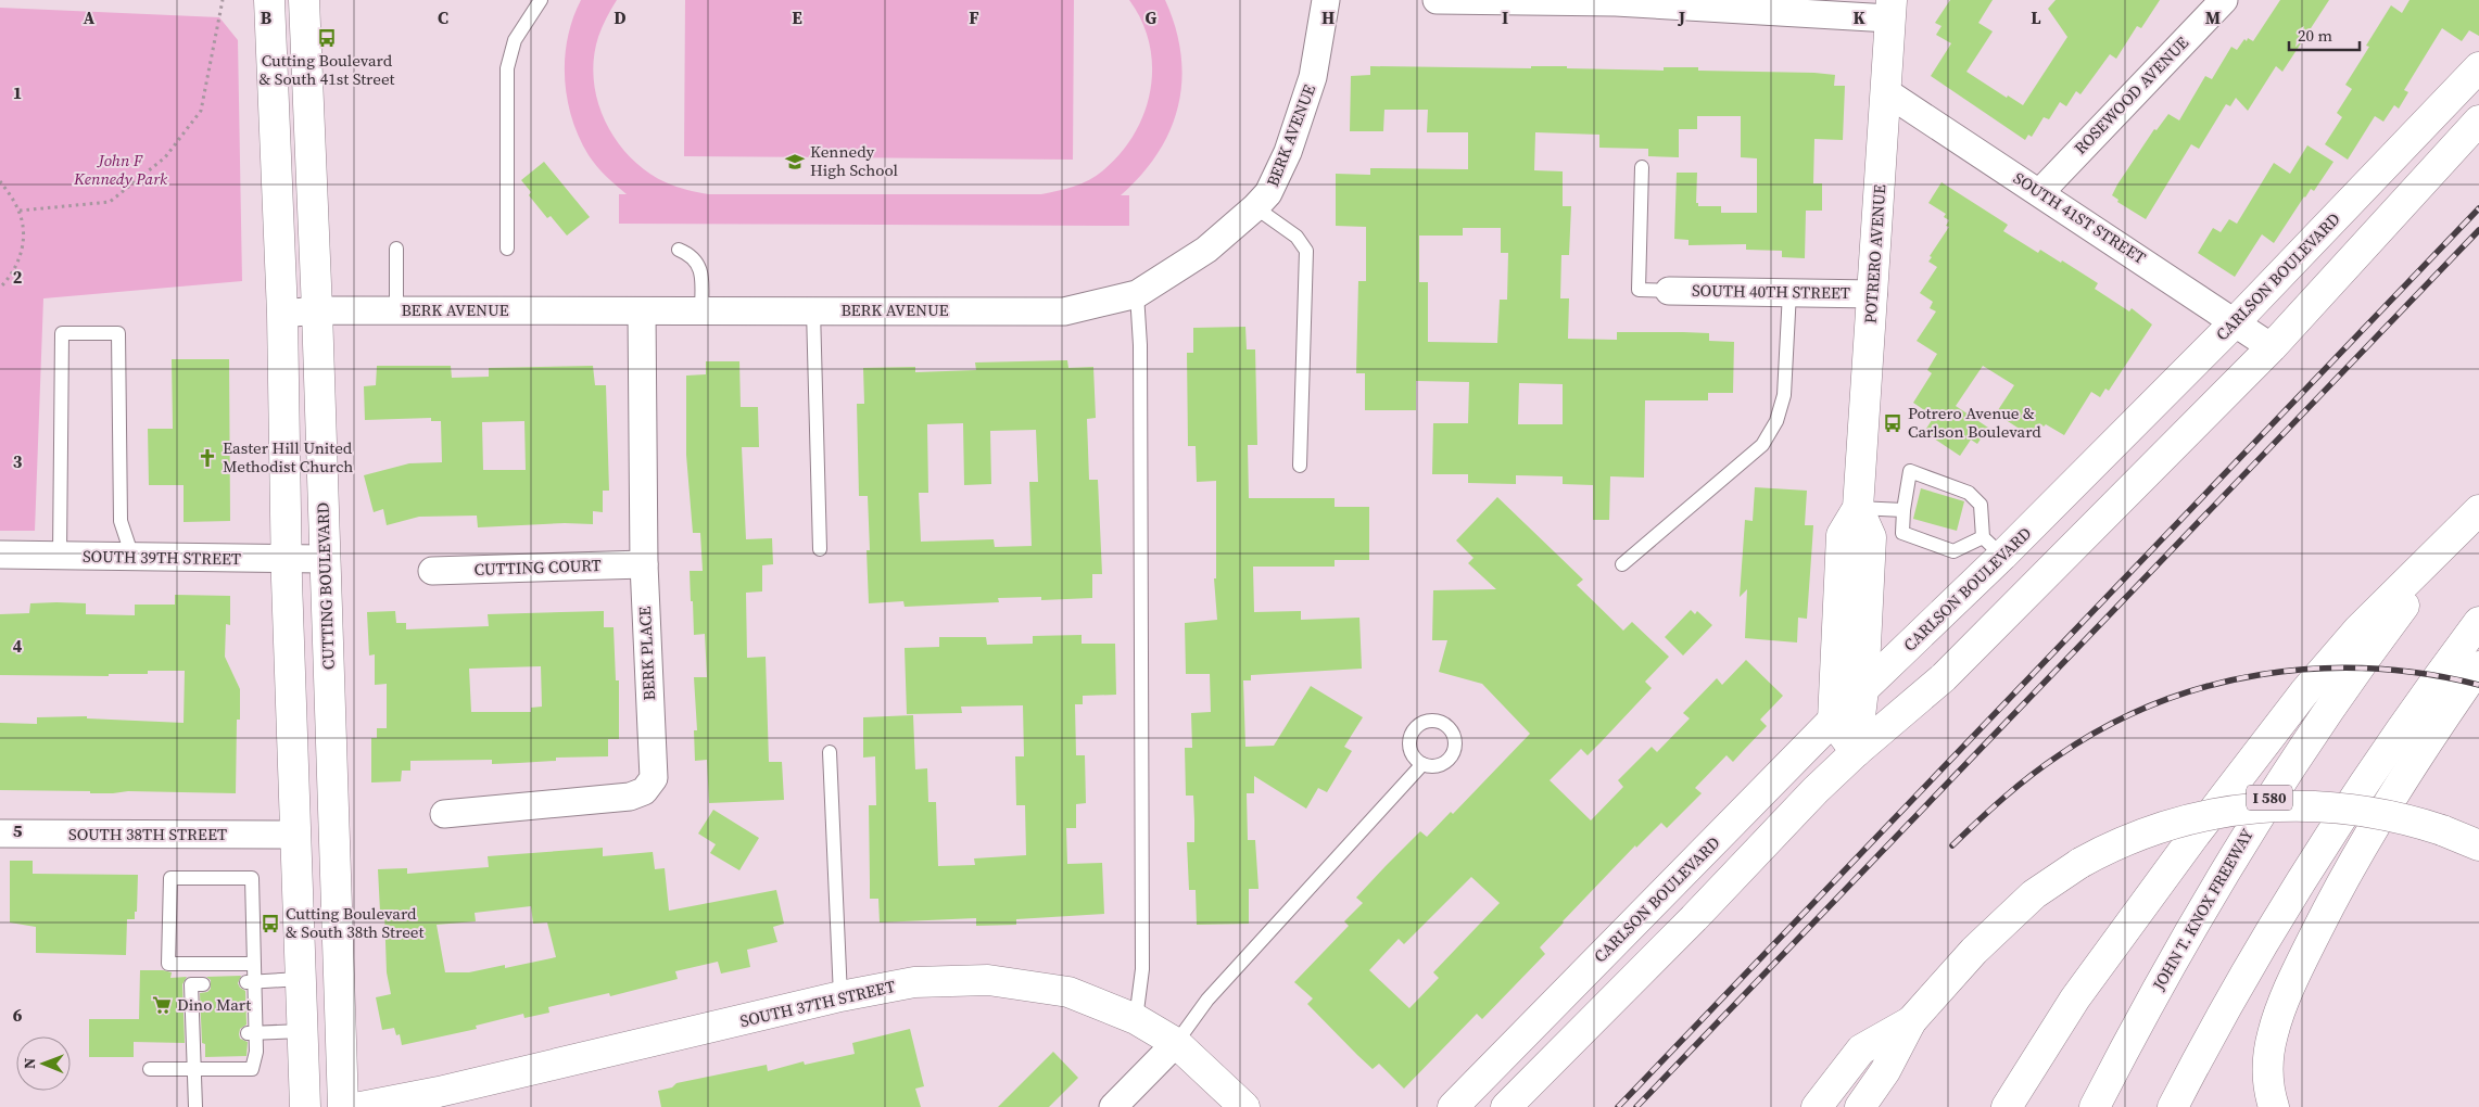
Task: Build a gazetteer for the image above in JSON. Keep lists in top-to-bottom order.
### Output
{
  "streets": {
    "main road": [
      "POTRERO AVENUE",
      "CARLSON BOULEVARD",
      "CUTTING BOULEVARD",
      "I 580",
      "JOHN T. KNOX FREEWAY",
      "SOUTH 37TH STREET"
    ],
    "street": [
      "ROSEWOOD AVENUE",
      "BERK AVENUE",
      "SOUTH 41ST STREET",
      "SOUTH 40TH STREET",
      "SOUTH 39TH STREET",
      "CUTTING COURT",
      "BERK PLACE",
      "SOUTH 38TH STREET"
    ]
  },
  "crossings": [
    ["ROSEWOOD AVENUE", "SOUTH 41ST STREET"],
    ["BERK AVENUE", "CUTTING BOULEVARD"],
    ["BERK AVENUE", "BERK PLACE"],
    ["SOUTH 41ST STREET", "POTRERO AVENUE"],
    ["SOUTH 41ST STREET", "CARLSON BOULEVARD"],
    ["POTRERO AVENUE", "CARLSON BOULEVARD"],
    ["POTRERO AVENUE", "SOUTH 40TH STREET"],
    ["SOUTH 39TH STREET", "CUTTING BOULEVARD"],
    ["CUTTING COURT", "BERK PLACE"]
  ],
  "parks": ["John F Kennedy Park"],
  "places": {
    "bus stop": ["Cutting Boulevard & South 41st Street", "Potrero Avenue & Carlson Boulevard", "Cutting Boulevard & South 38th Street"],
    "school or university": ["Kennedy High School"],
    "church": ["Easter Hill United Methodist Church"],
    "supermarket": ["Dino Mart"]
  },
  "scale_bar": "20 m",
  "north": "left",
  "grid": {
    "columns": [
      "A",
      "B",
      "C",
      "D",
      "E",
      "F",
      "G",
      "H",
      "I",
      "J",
      "K",
      "L",
      "M"
    ],
    "rows": [
      "1",
      "2",
      "3",
      "4",
      "5",
      "6"
    ]
  }
}
